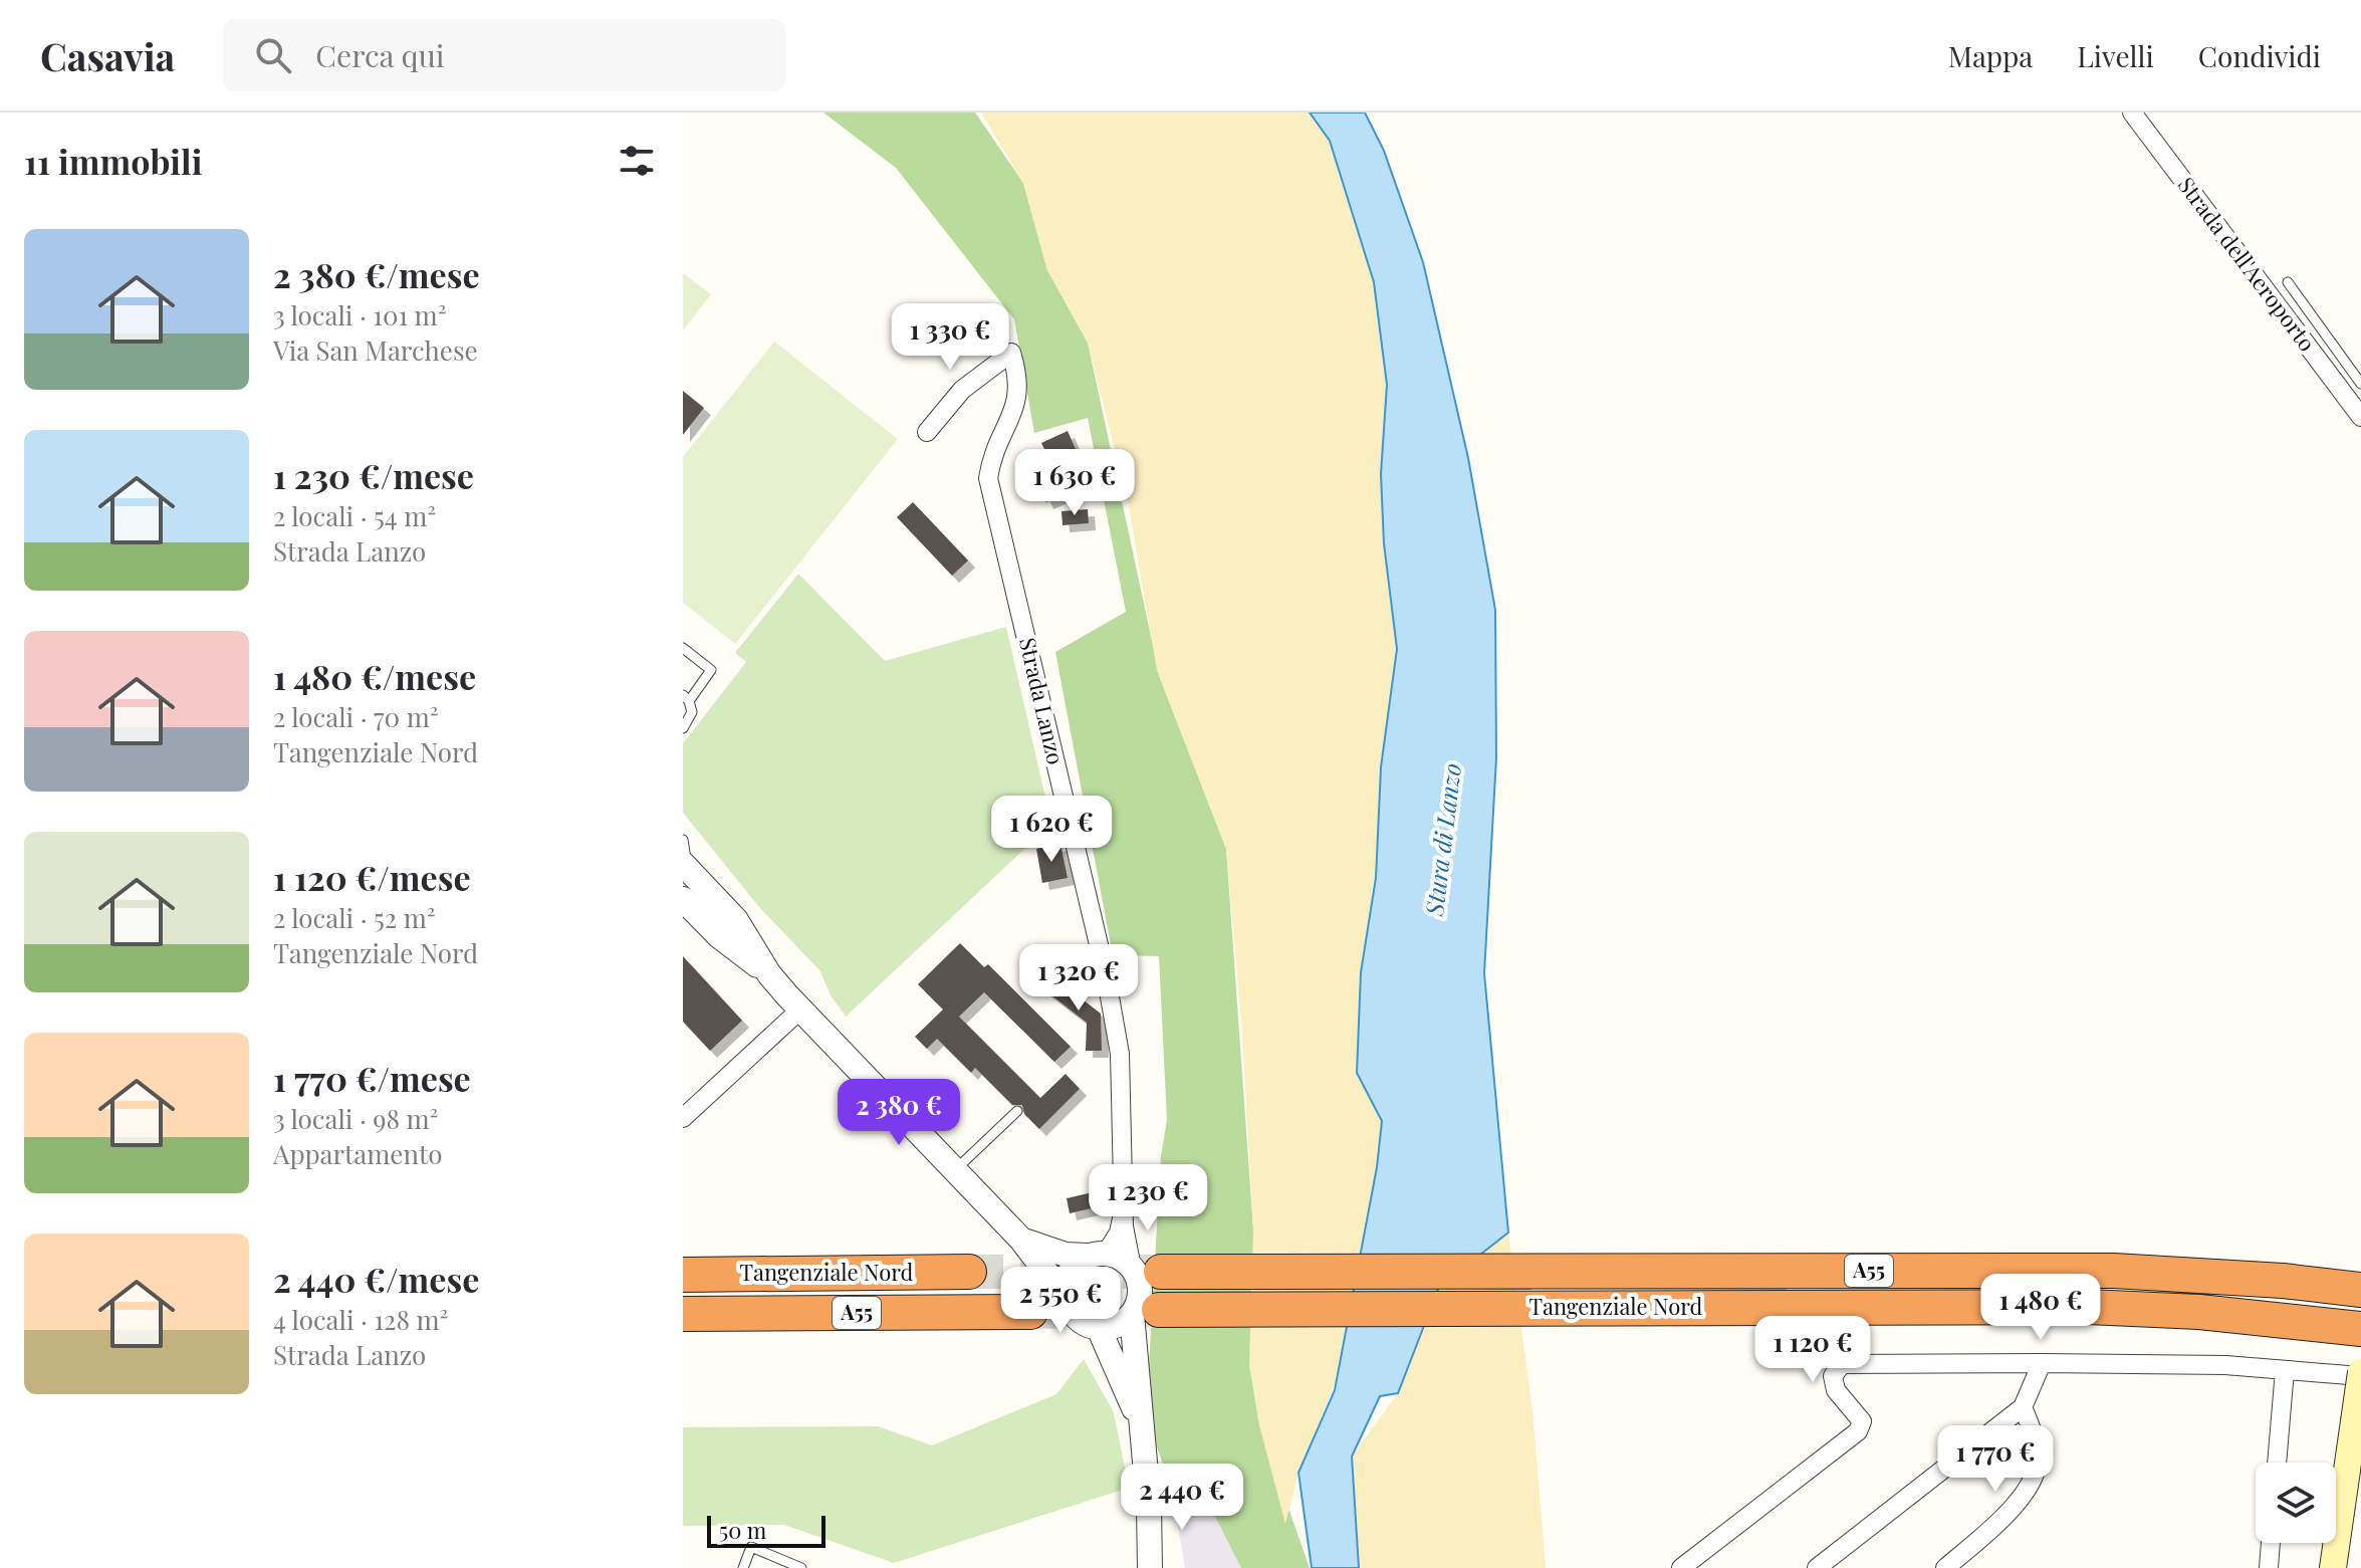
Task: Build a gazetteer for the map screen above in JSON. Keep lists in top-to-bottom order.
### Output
{
  "streets": {
    "highway": ["A55", "Tangenziale Nord"],
    "street": ["Strada dell'Aeroporto", "Strada Lanzo"]
  },
  "crossings": [
    ["Strada Lanzo", "Tangenziale Nord"]
  ],
  "water": ["Stura di Lanzo"],
  "scale_bar": "50 m",
  "page": {
    "header": "Casavia",
    "search": "Cerca qui",
    "nav": ["Mappa", "Livelli", "Condividi"],
    "heading": "11 immobili",
    "list": [
      {
        "name": "2 380 €/mese",
        "note": "3 locali · 101 m² · Via San Marchese"
      },
      {
        "name": "1 230 €/mese",
        "note": "2 locali · 54 m² · Strada Lanzo"
      },
      {
        "name": "1 480 €/mese",
        "note": "2 locali · 70 m² · Tangenziale Nord"
      },
      {
        "name": "1 120 €/mese",
        "note": "2 locali · 52 m² · Tangenziale Nord"
      },
      {
        "name": "1 770 €/mese",
        "note": "3 locali · 98 m² · Appartamento"
      },
      {
        "name": "2 440 €/mese",
        "note": "4 locali · 128 m² · Strada Lanzo"
      }
    ],
    "price": [
      "1 330 €",
      "1 630 €",
      "1 620 €",
      "1 320 €",
      "2 380 €",
      "1 230 €",
      "2 550 €",
      "1 480 €",
      "1 120 €",
      "1 770 €",
      "2 440 €"
    ],
    "scale": "50 m"
  }
}
